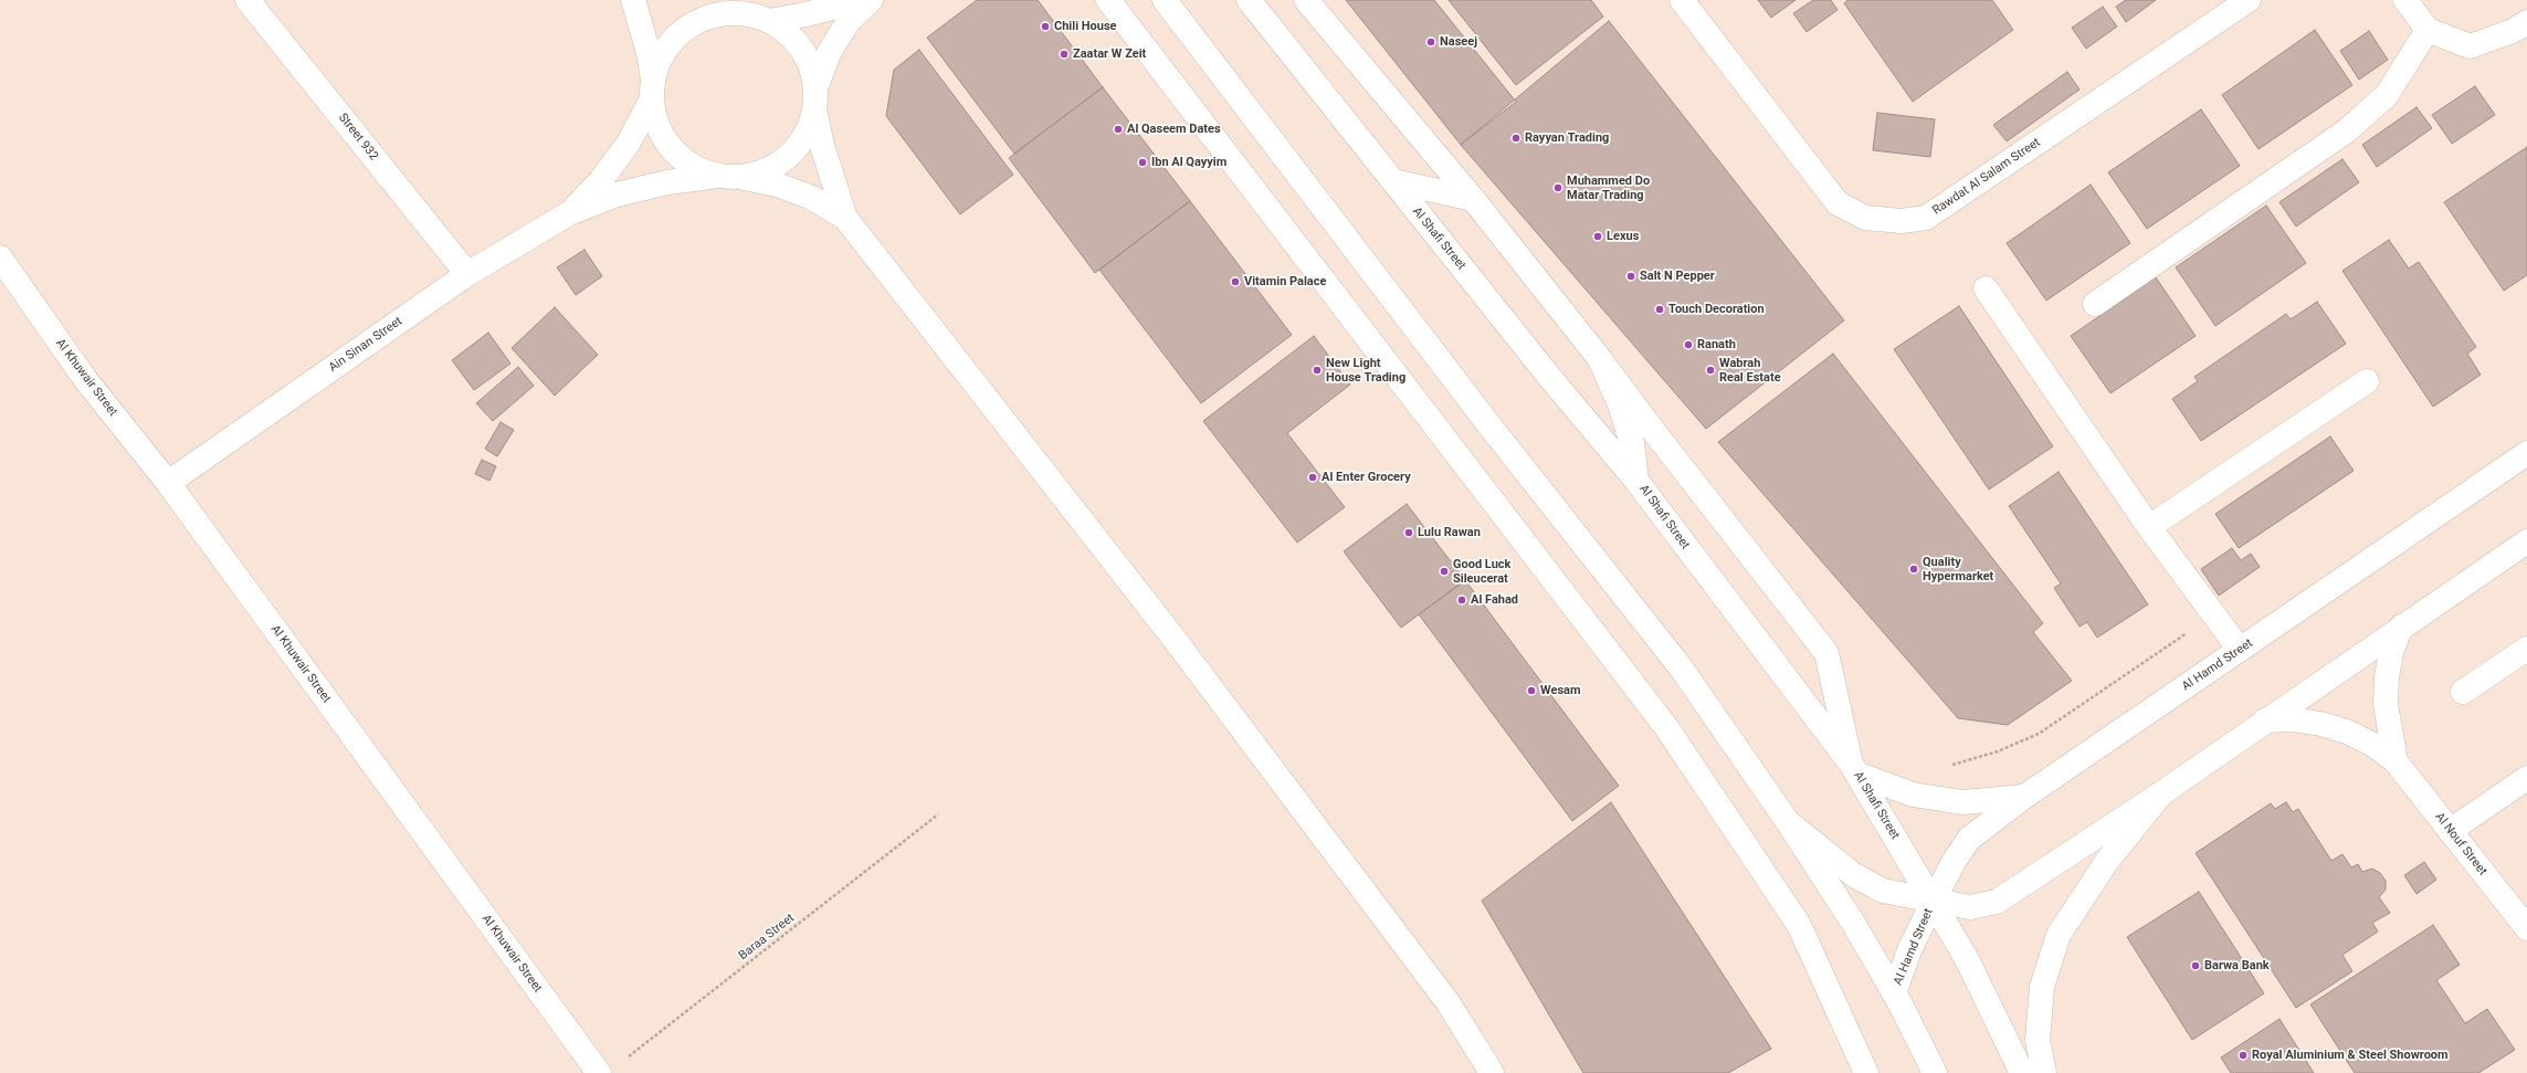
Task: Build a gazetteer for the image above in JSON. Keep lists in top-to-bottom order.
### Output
{
  "streets": {
    "street": [
      "Street 932",
      "Rawdat Al Salam Street",
      "Al Shafi Street",
      "Ain Sinan Street",
      "Al Khuwair Street",
      "Al Hamd Street",
      "Al Nouf Street"
    ],
    "path": ["Baraa Street"]
  },
  "crossings": [
    ["Street 932", "Ain Sinan Street"],
    ["Al Shafi Street", "Al Hamd Street"],
    ["Ain Sinan Street", "Al Khuwair Street"],
    ["Al Hamd Street", "Al Nouf Street"]
  ],
  "places": [
    "Chili House",
    "Naseej",
    "Zaatar W Zeit",
    "Al Qaseem Dates",
    "Rayyan Trading",
    "Ibn Al Qayyim",
    "Muhammed Do Matar Trading",
    "Lexus",
    "Salt N Pepper",
    "Vitamin Palace",
    "Touch Decoration",
    "Ranath",
    "New Light House Trading",
    "Wabrah Real Estate",
    "Al Enter Grocery",
    "Lulu Rawan",
    "Quality Hypermarket",
    "Good Luck Sileucerat",
    "Al Fahad",
    "Wesam",
    "Barwa Bank",
    "Royal Aluminium & Steel Showroom"
  ]
}
